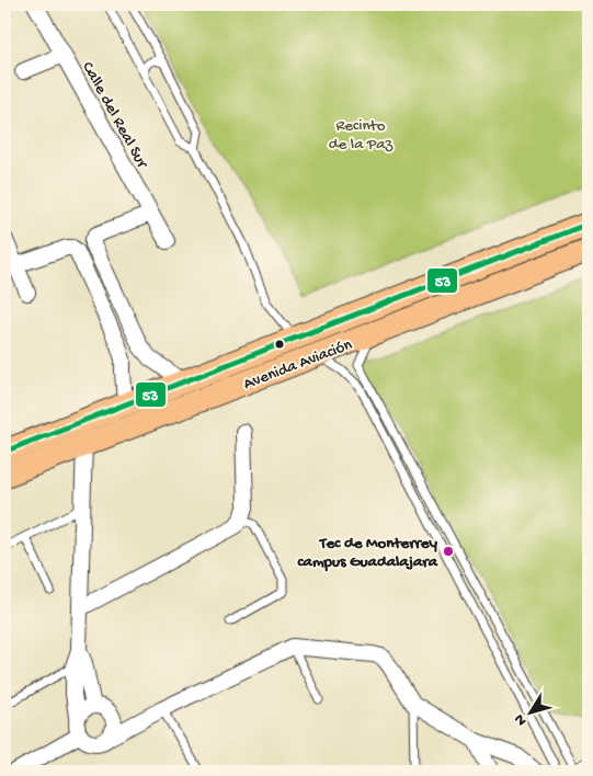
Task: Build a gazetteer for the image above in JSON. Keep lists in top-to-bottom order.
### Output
{
  "streets": {
    "main road": ["Avenida Aviación"],
    "street": ["Calle del Real Sur"]
  },
  "parks": ["Recinto de la Paz"],
  "places": ["Tec de Monterrey campus Guadalajara"],
  "lines": ["transit line 53"],
  "north": "bottom left"
}
